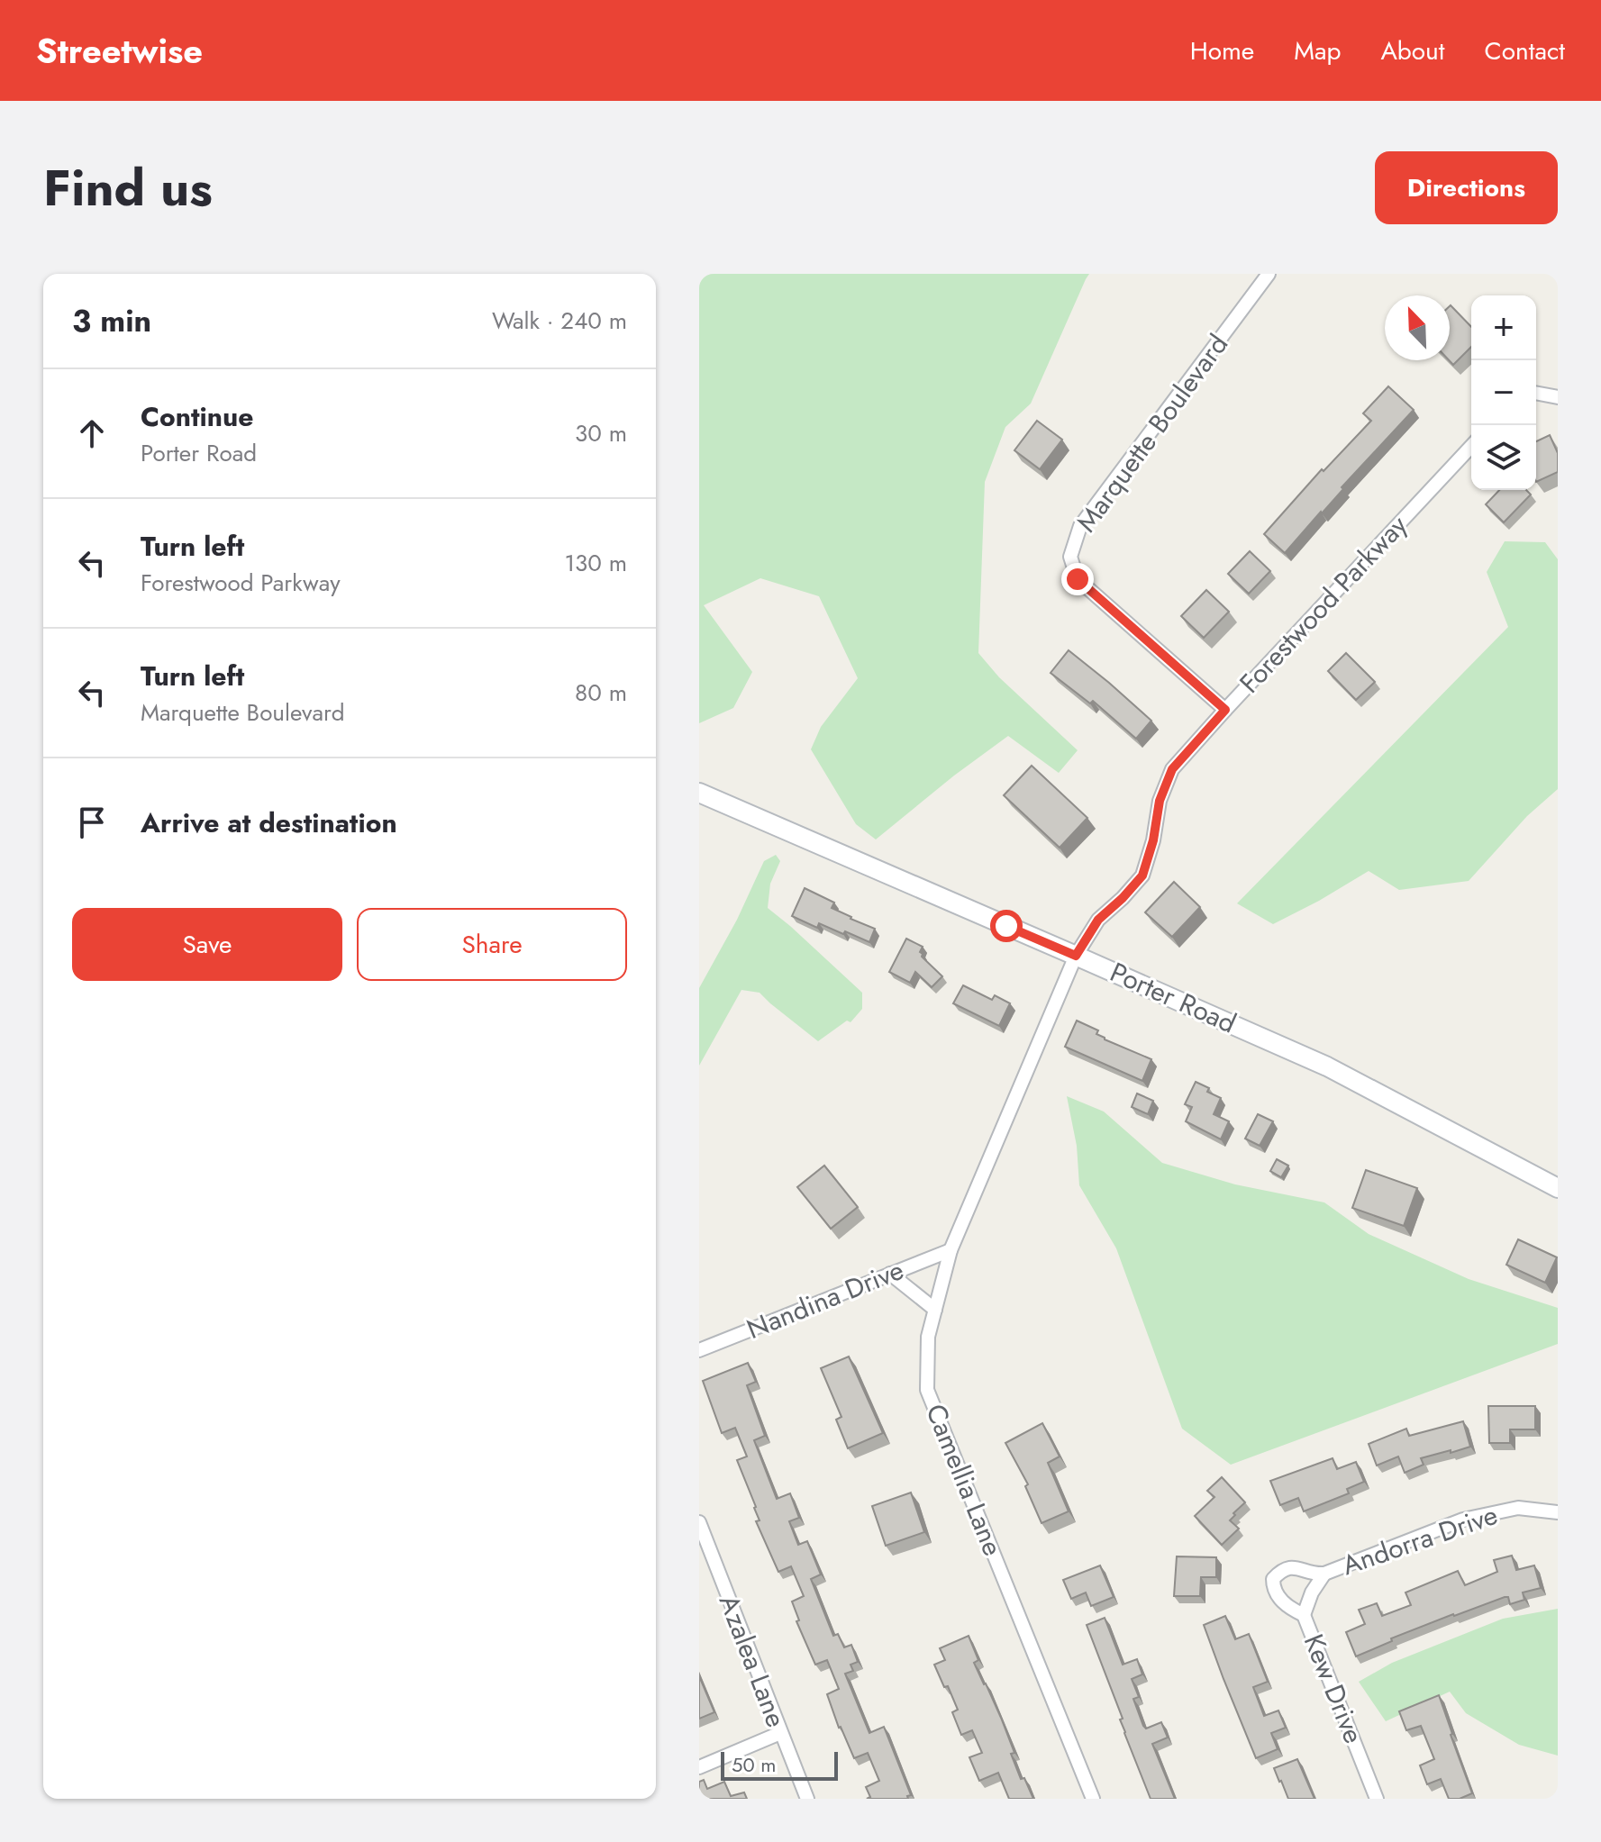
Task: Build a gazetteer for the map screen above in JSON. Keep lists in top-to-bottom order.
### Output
{
  "streets": {
    "main road": ["Porter Road"],
    "street": [
      "Marquette Boulevard",
      "Forestwood Parkway",
      "Nandina Drive",
      "Camellia Lane",
      "Andorra Drive",
      "Azalea Lane",
      "Kew Drive"
    ]
  },
  "crossings": [
    ["Marquette Boulevard", "Forestwood Parkway"],
    ["Forestwood Parkway", "Porter Road"],
    ["Forestwood Parkway", "Camellia Lane"],
    ["Porter Road", "Camellia Lane"],
    ["Nandina Drive", "Camellia Lane"],
    ["Andorra Drive", "Kew Drive"]
  ],
  "scale_bar": "50 m",
  "north": "top left",
  "page": {
    "header": "Streetwise",
    "nav": [
      "Home",
      "Map",
      "About",
      "Contact"
    ],
    "title": "Find us",
    "buttons": [
      "Directions",
      ["Save", "Share"]
    ],
    "heading": ["3 min", "Walk · 240 m"],
    "map_buttons": ["+", "−"],
    "list": [
      ["Continue", "Porter Road", "30 m"],
      ["Turn left", "Forestwood Parkway", "130 m"],
      ["Turn left", "Marquette Boulevard", "80 m"],
      "Arrive at destination"
    ],
    "scale": "50 m"
  }
}
